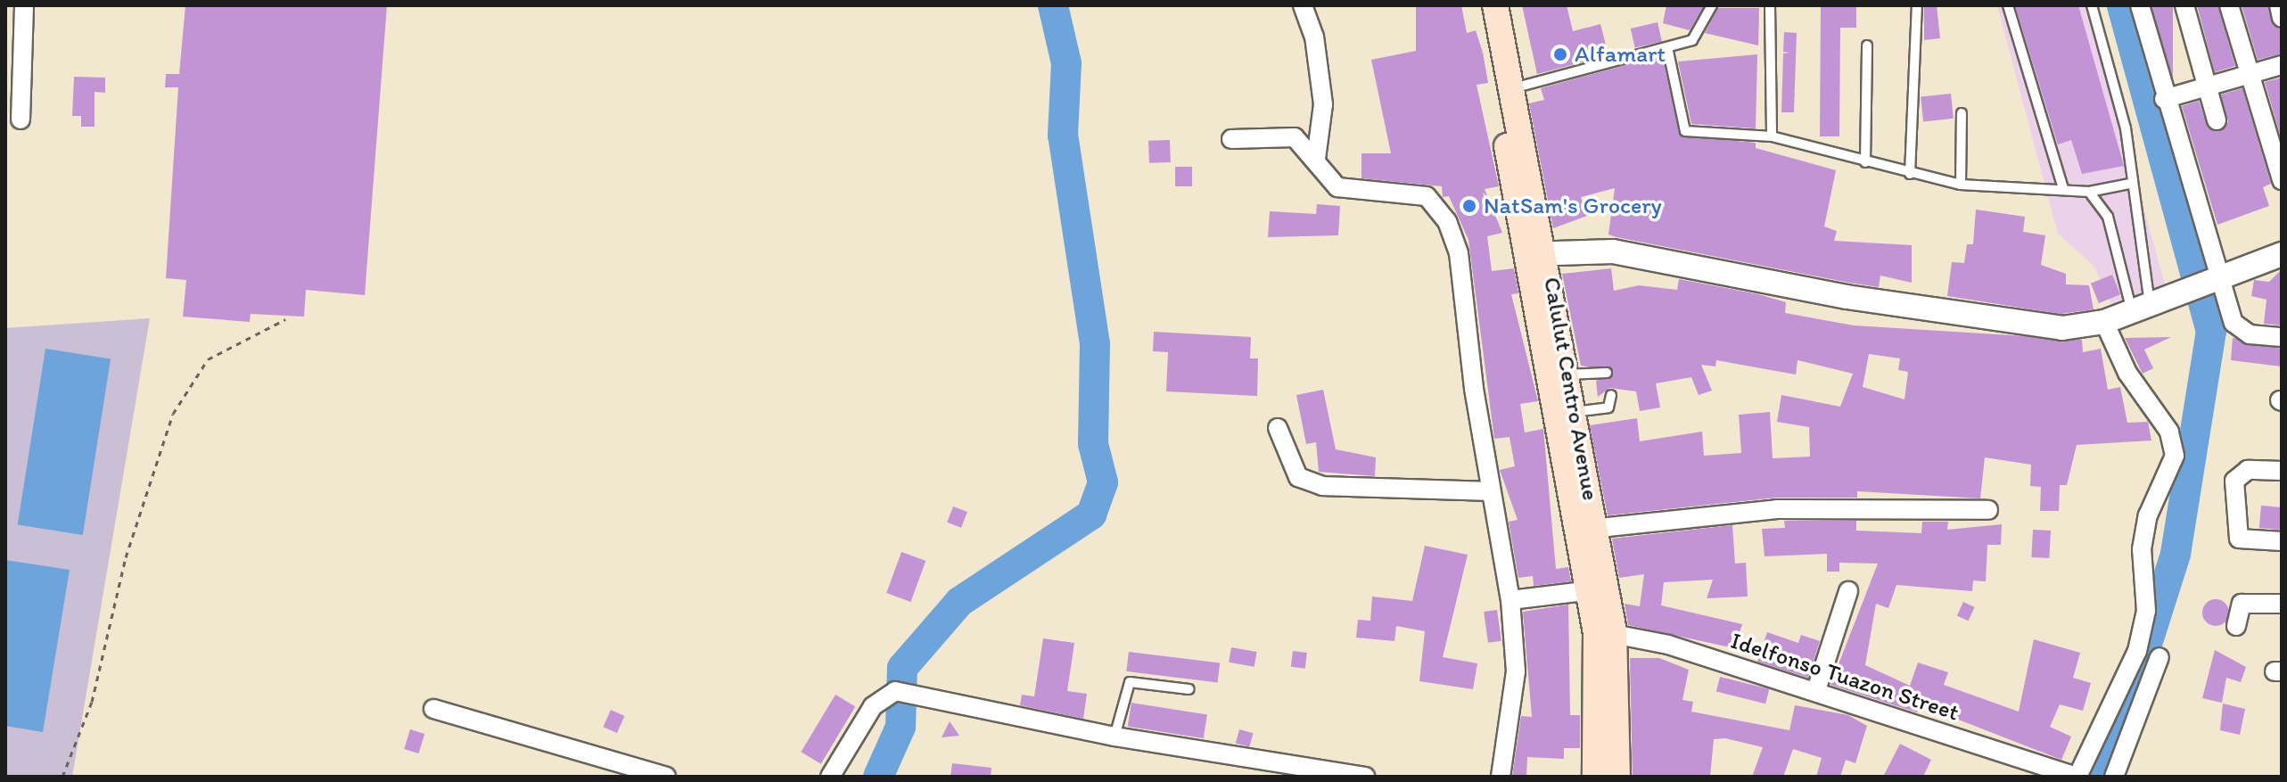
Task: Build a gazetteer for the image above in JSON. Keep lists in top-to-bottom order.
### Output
{
  "streets": {
    "main road": ["Calulut Centro Avenue"],
    "street": ["Idelfonso Tuazon Street"]
  },
  "crossings": [
    ["Calulut Centro Avenue", "Idelfonso Tuazon Street"]
  ],
  "places": ["Alfamart", "NatSam's Grocery"]
}
